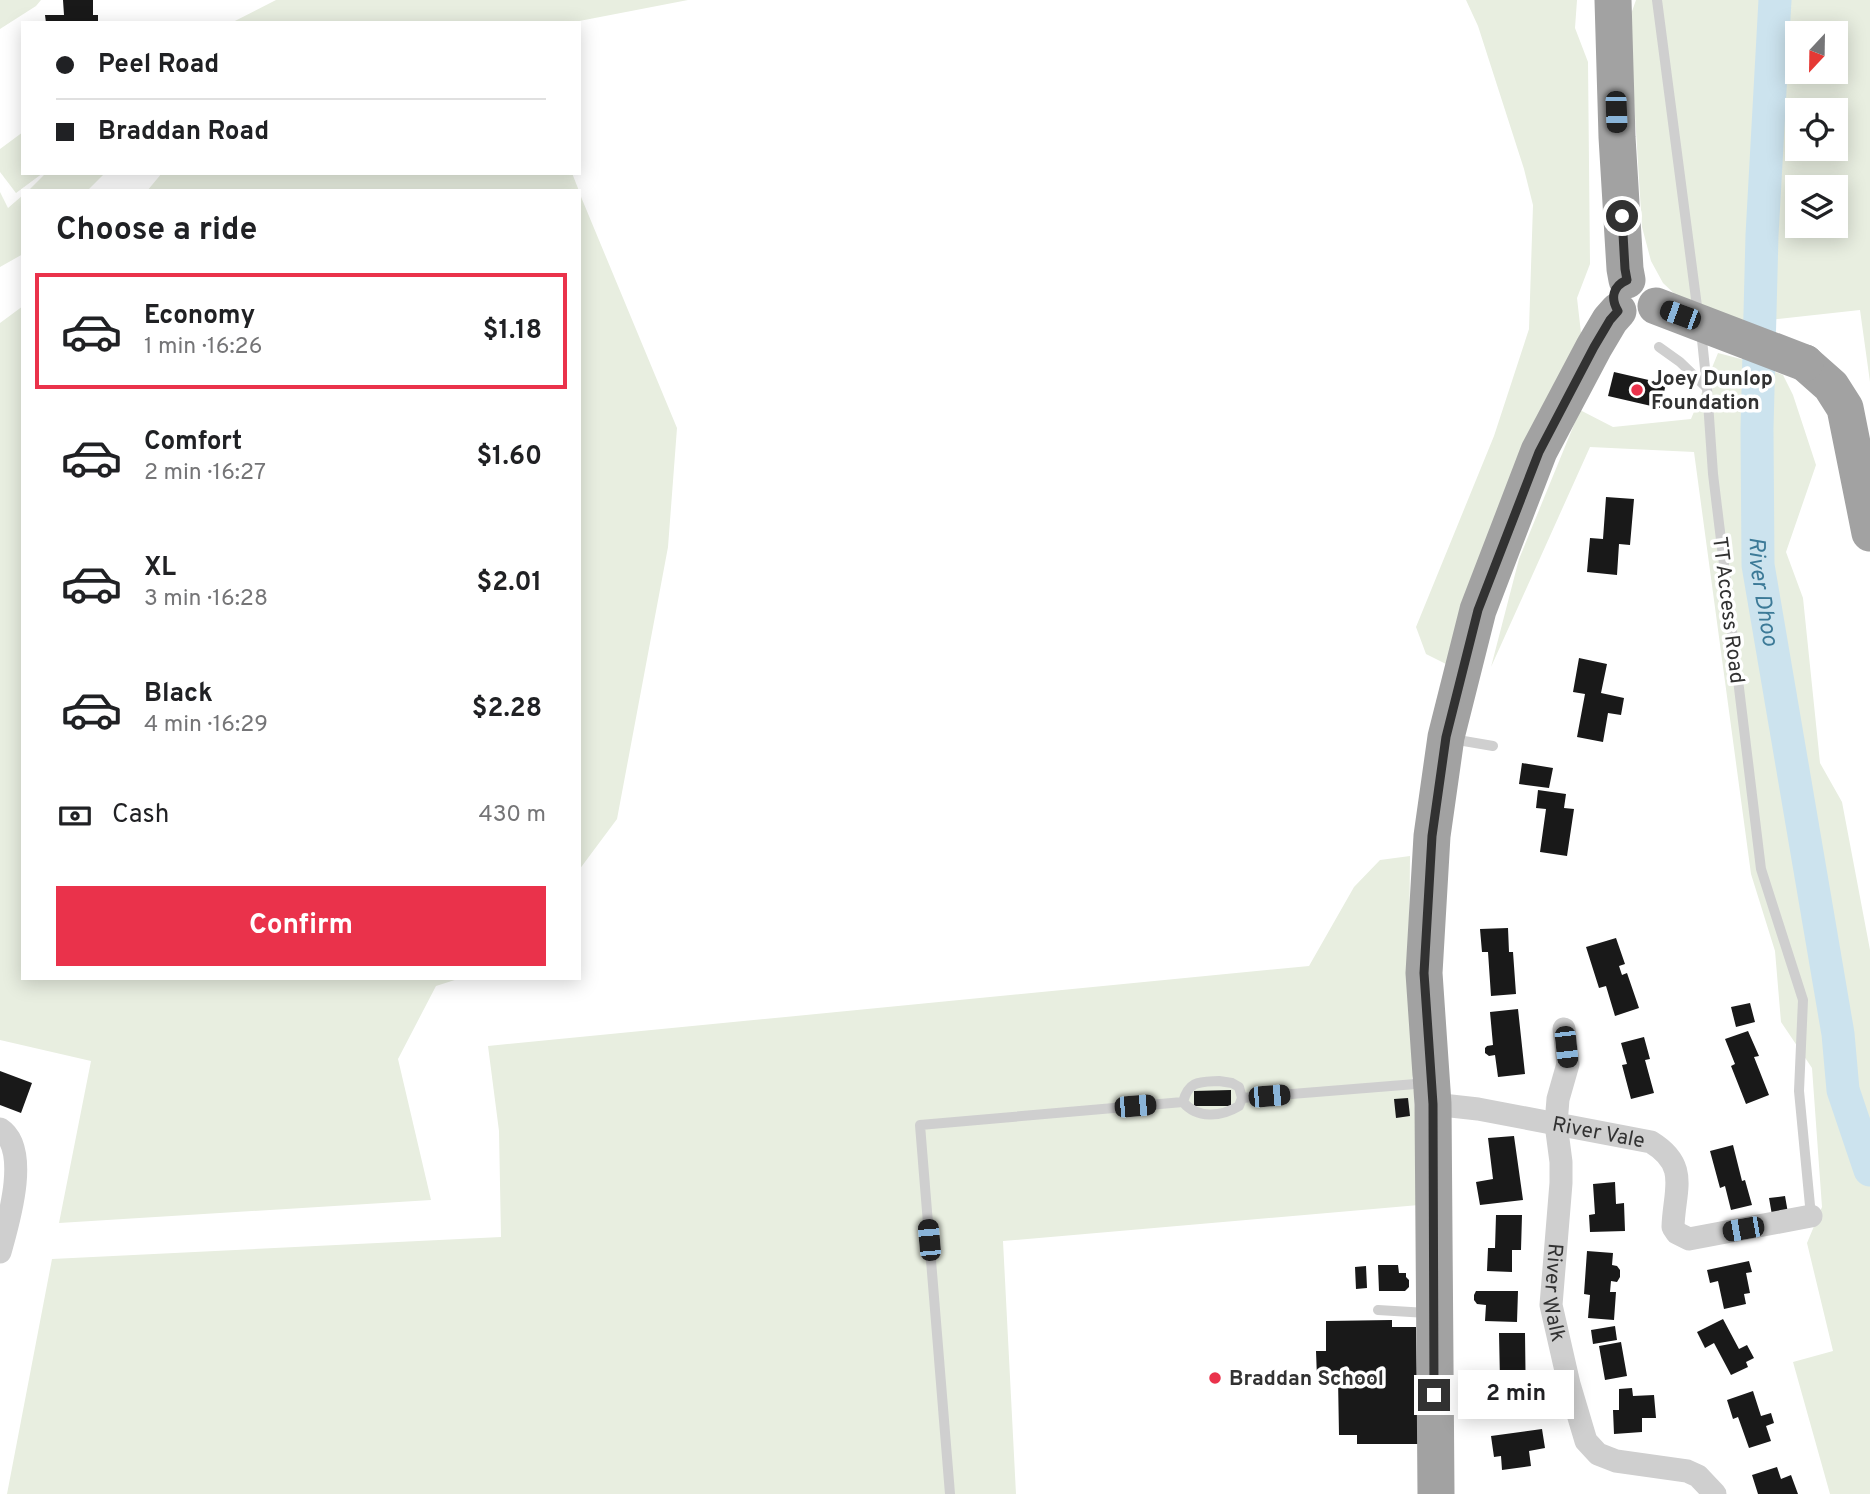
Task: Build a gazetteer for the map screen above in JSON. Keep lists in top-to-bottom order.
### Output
{
  "streets": {
    "street": ["River Vale", "River Walk"],
    "lane": ["TT Access Road"]
  },
  "crossings": [
    ["TT Access Road", "River Vale"],
    ["River Vale", "River Walk"]
  ],
  "water": ["River Dhoo"],
  "places": ["Joey Dunlop Foundation", "Braddan School"],
  "north": "bottom",
  "page": {
    "banner": ["Peel Road", "Braddan Road"],
    "heading": "Choose a ride",
    "list": [
      {
        "name": "Economy",
        "note": "1 min · 16:26",
        "value": "$1.18"
      },
      {
        "name": "Comfort",
        "note": "2 min · 16:27",
        "value": "$1.60"
      },
      {
        "name": "XL",
        "note": "3 min · 16:28",
        "value": "$2.01"
      },
      {
        "name": "Black",
        "note": "4 min · 16:29",
        "value": "$2.28"
      }
    ],
    "pay": ["Cash", "430 m"],
    "buttons": "Confirm",
    "bubble": "2 min"
  }
}
